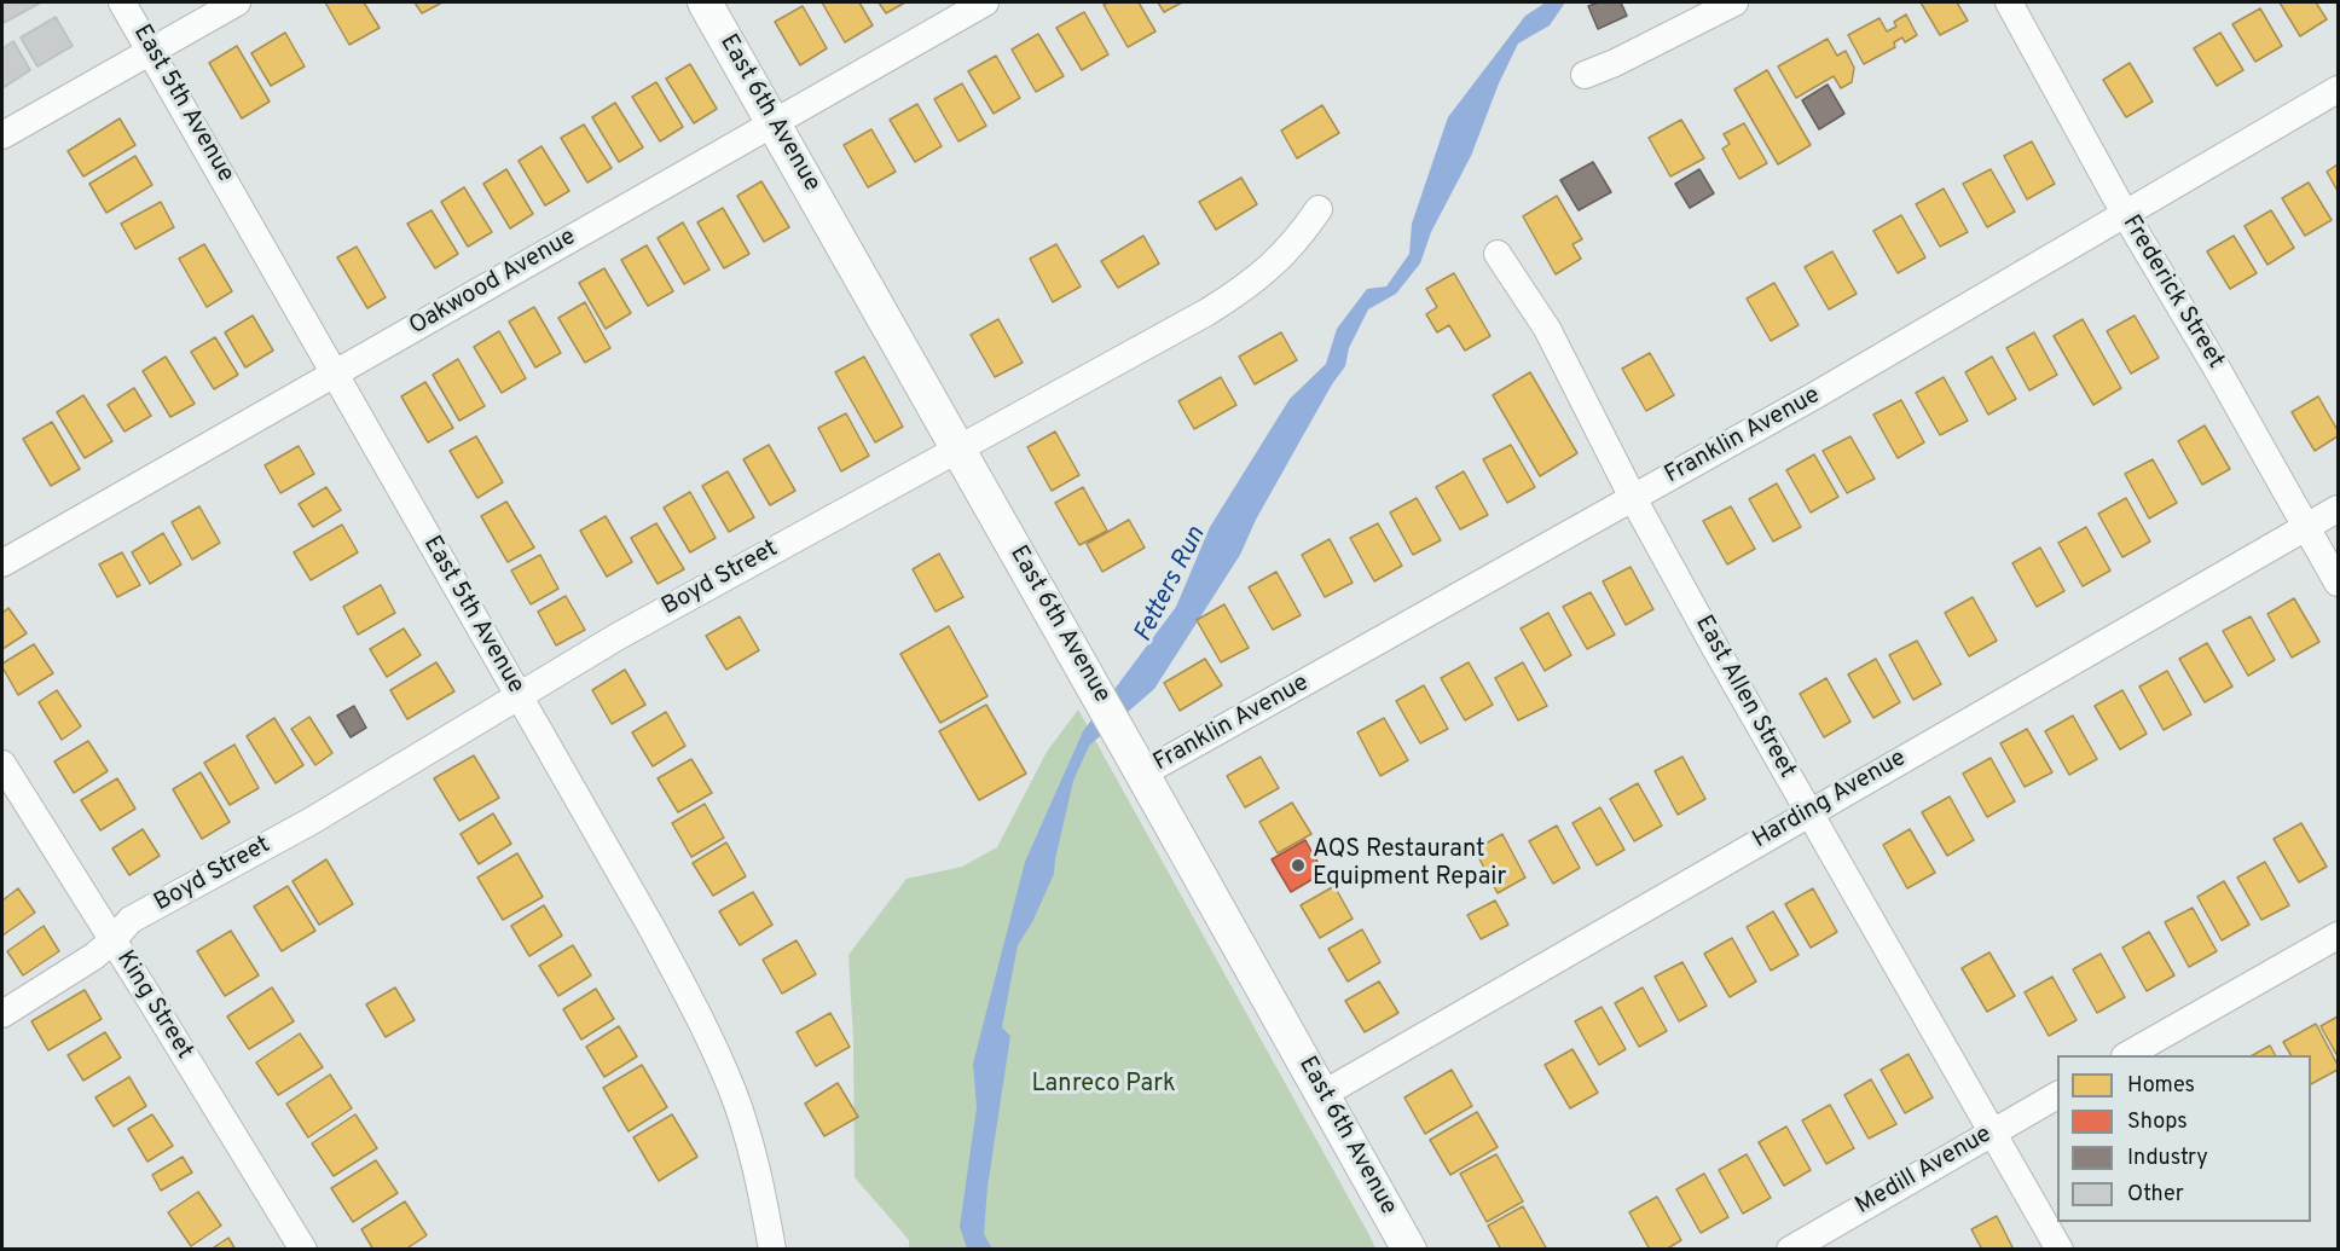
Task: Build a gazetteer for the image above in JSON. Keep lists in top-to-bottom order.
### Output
{
  "streets": {
    "street": [
      "East 5th Avenue",
      "East 6th Avenue",
      "Oakwood Avenue",
      "Frederick Street",
      "Franklin Avenue",
      "Boyd Street",
      "East Allen Street",
      "Harding Avenue",
      "King Street",
      "Medill Avenue"
    ]
  },
  "crossings": [
    ["East 5th Avenue", "Oakwood Avenue"],
    ["East 5th Avenue", "Boyd Street"],
    ["East 6th Avenue", "Oakwood Avenue"],
    ["East 6th Avenue", "Franklin Avenue"],
    ["East 6th Avenue", "Boyd Street"],
    ["East 6th Avenue", "Harding Avenue"],
    ["Frederick Street", "Franklin Avenue"],
    ["Frederick Street", "Harding Avenue"],
    ["Franklin Avenue", "East Allen Street"],
    ["Boyd Street", "King Street"],
    ["East Allen Street", "Harding Avenue"],
    ["East Allen Street", "Medill Avenue"]
  ],
  "water": ["Fetters Run"],
  "parks": ["Lanreco Park"],
  "places": ["AQS Restaurant Equipment Repair"],
  "legend": [
    "Homes",
    "Shops",
    "Industry",
    "Other"
  ]
}
